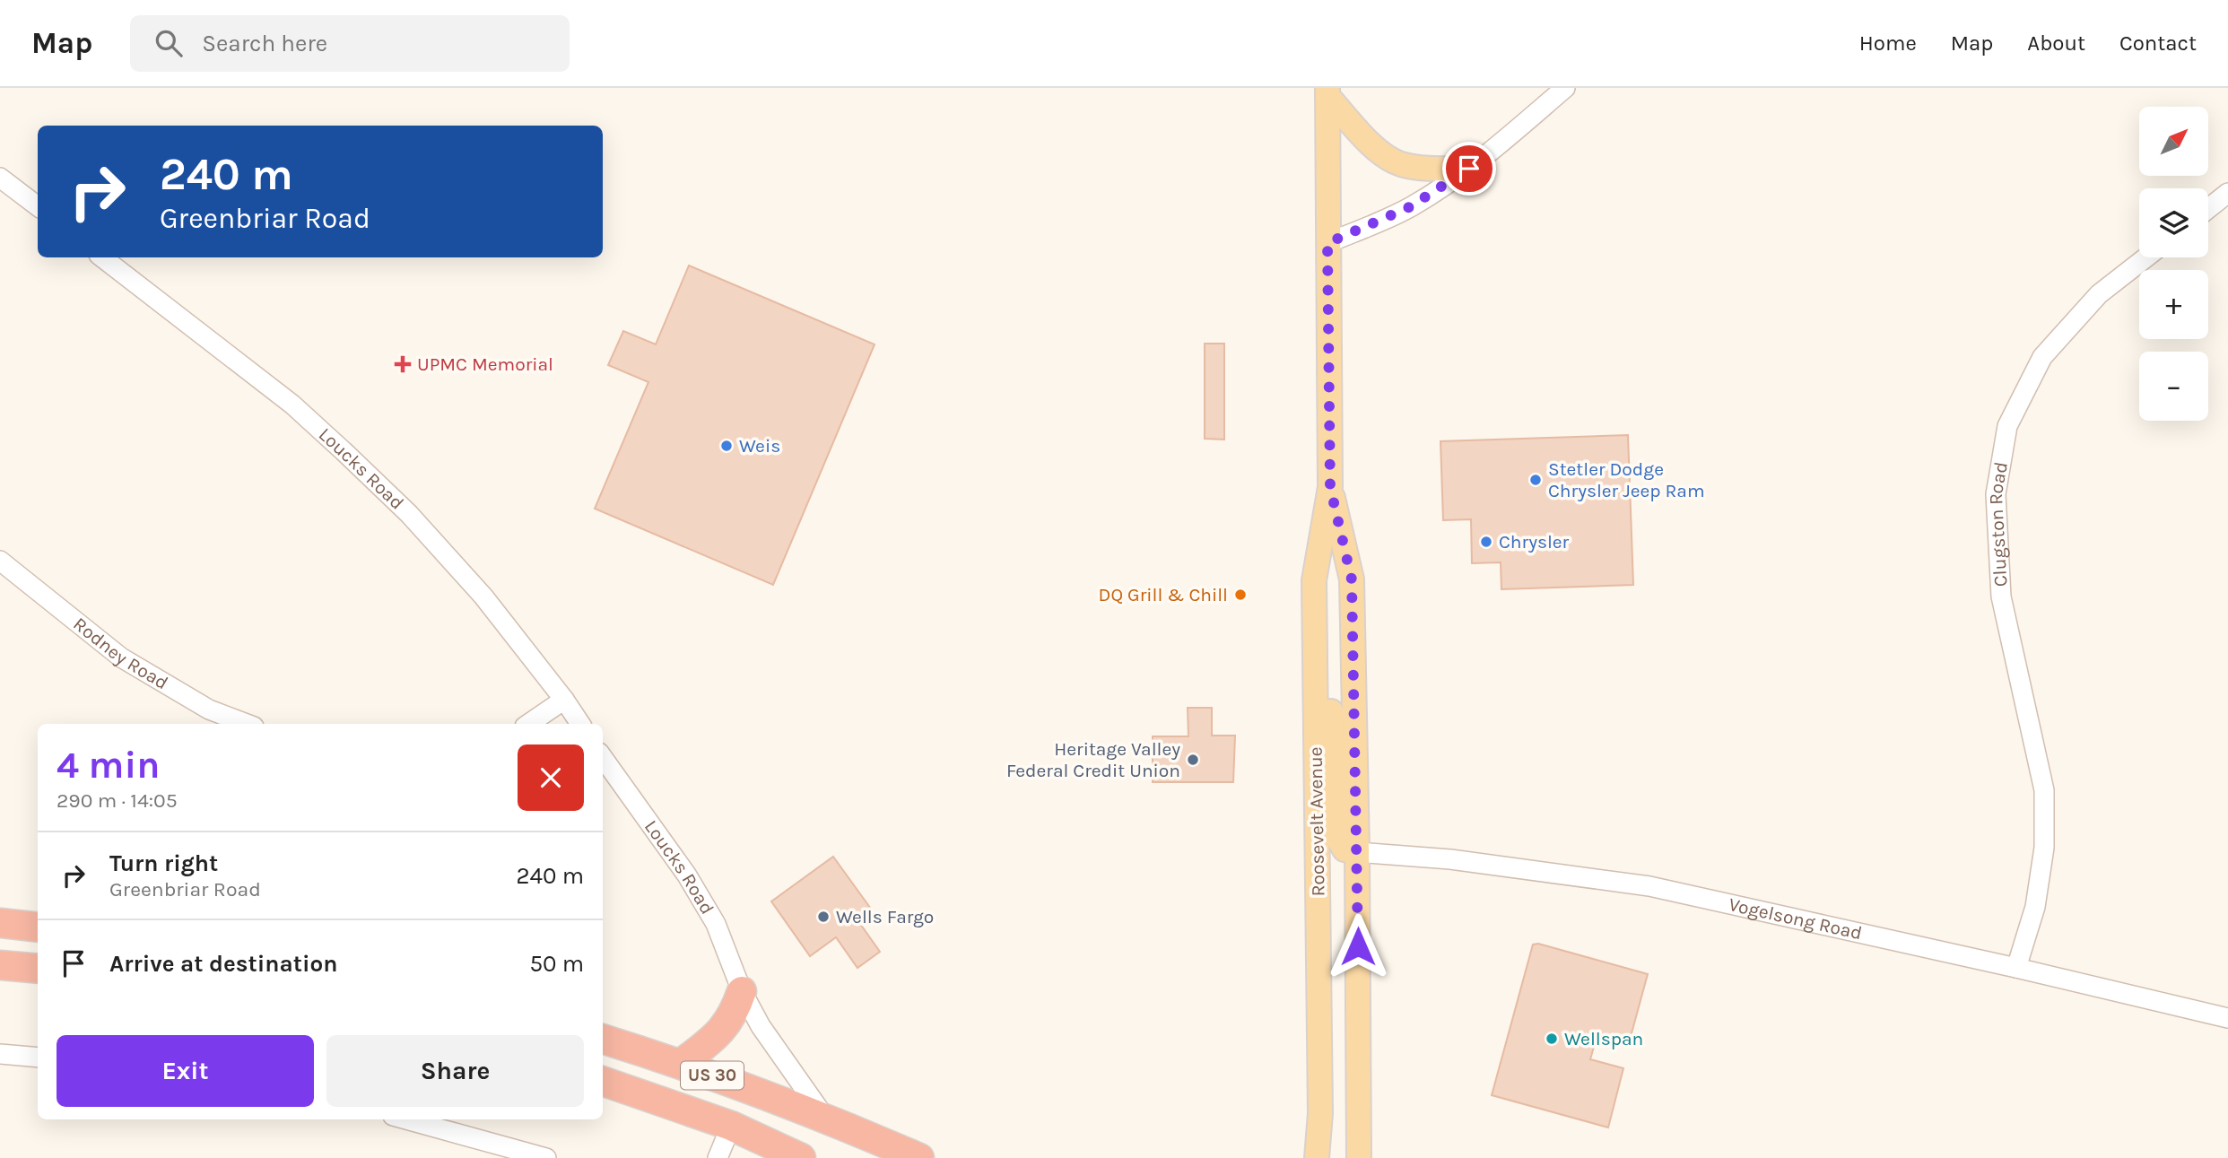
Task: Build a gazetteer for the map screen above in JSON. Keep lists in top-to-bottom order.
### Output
{
  "streets": {
    "highway": ["US 30"],
    "main road": ["Roosevelt Avenue"],
    "street": [
      "Loucks Road",
      "Clugston Road",
      "Rodney Road",
      "Vogelsong Road"
    ]
  },
  "crossings": [
    ["Loucks Road", "US 30"],
    ["Clugston Road", "Vogelsong Road"],
    ["Roosevelt Avenue", "Vogelsong Road"]
  ],
  "places": {
    "health": ["UPMC Memorial"],
    "other": [
      "Weis",
      "Stetler Dodge Chrysler Jeep Ram",
      "Chrysler",
      "DQ Grill & Chill",
      "Heritage Valley Federal Credit Union",
      "Wells Fargo",
      "Wellspan"
    ]
  },
  "north": "top right",
  "page": {
    "header": "Map",
    "search": "Search here",
    "nav": [
      "Home",
      "Map",
      "About",
      "Contact"
    ],
    "map_buttons": ["+", "−"],
    "turn": ["240 m", "Greenbriar Road"],
    "heading": ["4 min", "290 m · 14:05"],
    "list": [
      {
        "name": "Turn right",
        "note": "Greenbriar Road",
        "value": "240 m"
      },
      {
        "name": "Arrive at destination",
        "value": "50 m"
      }
    ],
    "buttons": ["Exit", "Share"]
  }
}
